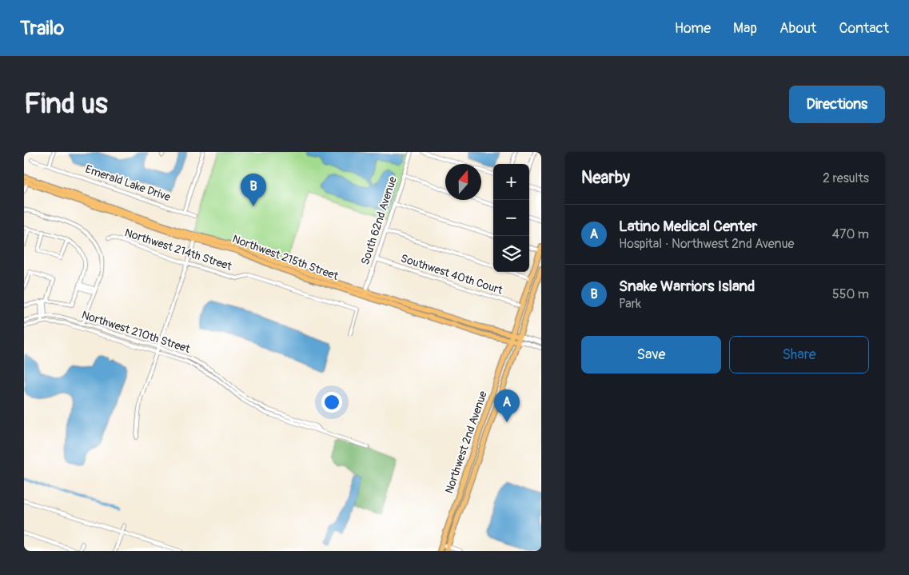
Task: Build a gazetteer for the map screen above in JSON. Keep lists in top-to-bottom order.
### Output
{
  "streets": {
    "main road": ["Northwest 215th Street", "Northwest 2nd Avenue"],
    "street": [
      "Emerald Lake Drive",
      "South 62nd Avenue",
      "Northwest 214th Street",
      "Southwest 40th Court",
      "Northwest 210th Street"
    ]
  },
  "crossings": [
    ["South 62nd Avenue", "Northwest 215th Street"],
    ["South 62nd Avenue", "Southwest 40th Court"],
    ["Northwest 215th Street", "Northwest 2nd Avenue"],
    ["Southwest 40th Court", "Northwest 2nd Avenue"]
  ],
  "north": "top",
  "page": {
    "header": "Trailo",
    "nav": [
      "Home",
      "Map",
      "About",
      "Contact"
    ],
    "buttons": [
      "Directions",
      ["Save", "Share"]
    ],
    "title": "Find us",
    "heading": ["Nearby", "2 results"],
    "map_buttons": ["+", "−"],
    "pins": ["B", "A"],
    "list": [
      {
        "mark": "A",
        "name": "Latino Medical Center",
        "note": "Hospital · Northwest 2nd Avenue",
        "value": "470 m"
      },
      {
        "mark": "B",
        "name": "Snake Warriors Island",
        "note": "Park",
        "value": "550 m"
      }
    ]
  }
}
